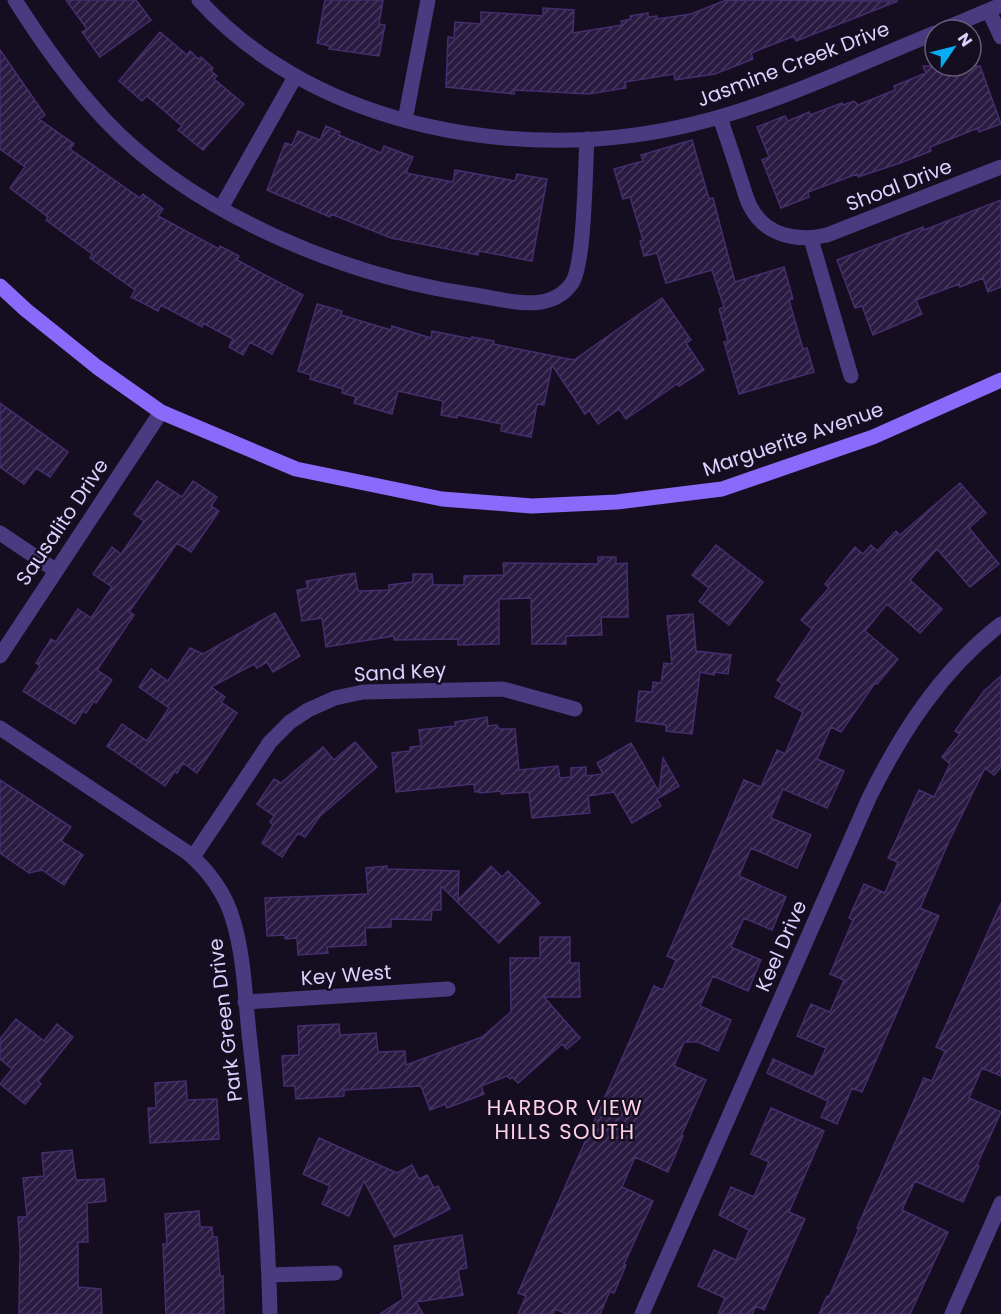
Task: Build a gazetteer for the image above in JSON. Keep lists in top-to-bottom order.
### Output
{
  "streets": {
    "street": [
      "Jasmine Creek Drive",
      "Shoal Drive",
      "Marguerite Avenue",
      "Sausalito Drive",
      "Sand Key",
      "Keel Drive",
      "Key West",
      "Park Green Drive"
    ]
  },
  "crossings": [
    ["Jasmine Creek Drive", "Shoal Drive"],
    ["Marguerite Avenue", "Sausalito Drive"],
    ["Sand Key", "Park Green Drive"],
    ["Key West", "Park Green Drive"]
  ],
  "districts": ["HARBOR VIEW HILLS SOUTH"],
  "north": "top right"
}
